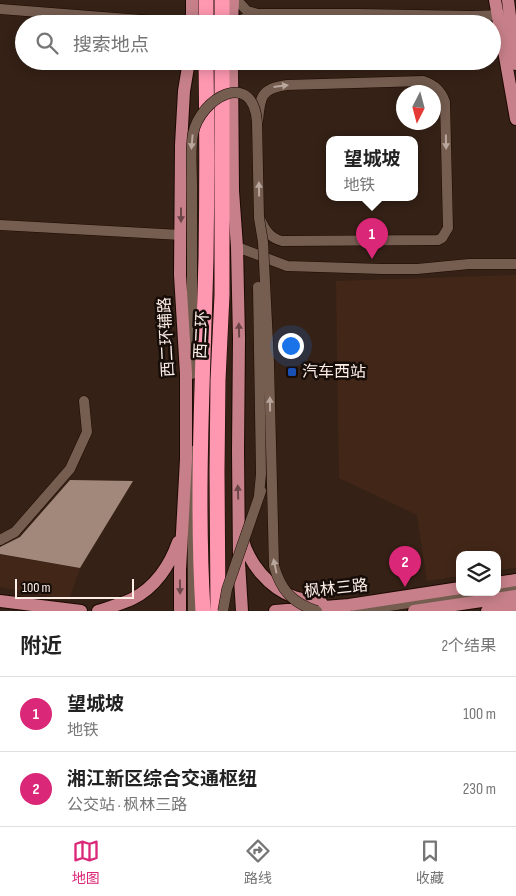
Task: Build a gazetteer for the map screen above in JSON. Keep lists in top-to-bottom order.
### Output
{
  "streets": {
    "highway": ["西二环"],
    "main road": ["西二环辅路", "枫林三路"]
  },
  "places": {
    "transit": ["汽车西站"]
  },
  "scale_bar": "100 m",
  "north": "bottom",
  "page": {
    "search": "搜索地点",
    "popup": ["望城坡", "地铁"],
    "pins": ["1", "2"],
    "scale": "100 m",
    "heading": ["附近", "2个结果"],
    "list": [
      {
        "mark": "1",
        "name": "望城坡",
        "note": "地铁",
        "value": "100 m"
      },
      {
        "mark": "2",
        "name": "湘江新区综合交通枢纽",
        "note": "公交站 · 枫林三路",
        "value": "230 m"
      }
    ],
    "nav": ["地图", "路线", "收藏"]
  }
}
